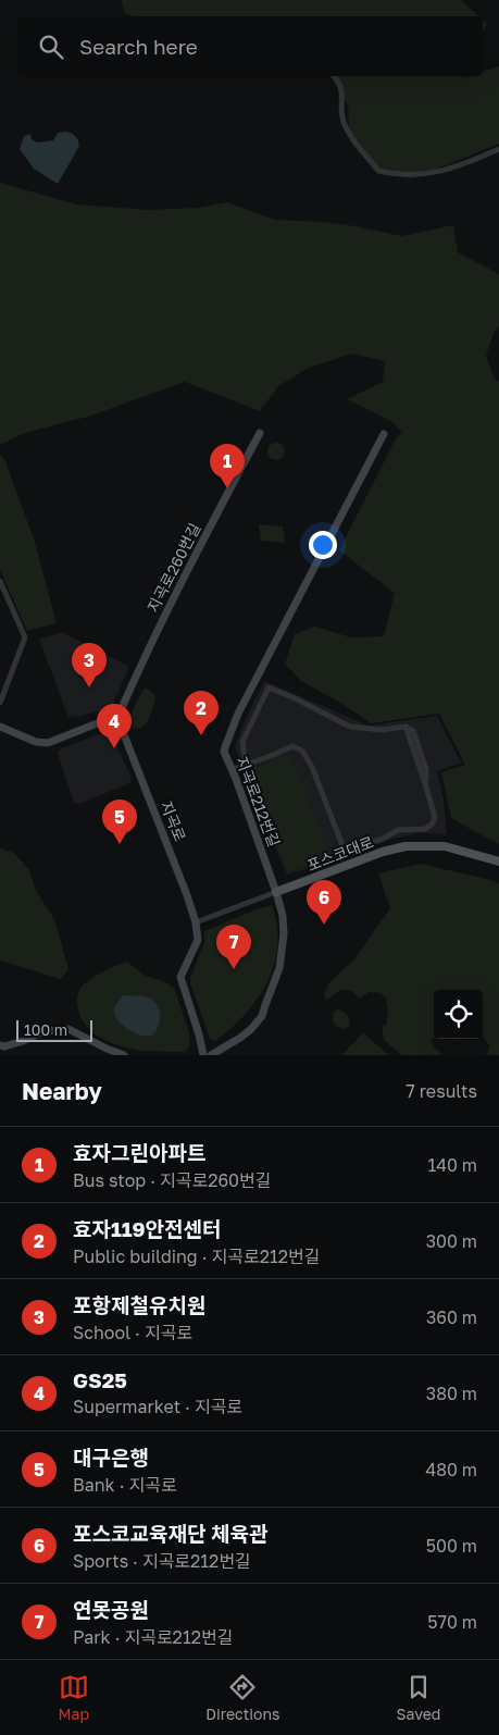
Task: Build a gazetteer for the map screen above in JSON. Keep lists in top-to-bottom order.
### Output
{
  "streets": {
    "main road": ["포스코대로"],
    "street": ["지곡로260번길", "지곡로212번길", "지곡로"]
  },
  "crossings": [
    ["지곡로260번길", "지곡로"],
    ["지곡로212번길", "포스코대로"],
    ["지곡로", "포스코대로"]
  ],
  "scale_bar": "100 m",
  "page": {
    "search": "Search here",
    "pins": [
      "1",
      "3",
      "2",
      "4",
      "5",
      "6",
      "7"
    ],
    "scale": "100 m",
    "heading": ["Nearby", "7 results"],
    "list": [
      {
        "mark": "1",
        "name": "효자그린아파트",
        "note": "Bus stop · 지곡로260번길",
        "value": "140 m"
      },
      {
        "mark": "2",
        "name": "효자119안전센터",
        "note": "Public building · 지곡로212번길",
        "value": "300 m"
      },
      {
        "mark": "3",
        "name": "포항제철유치원",
        "note": "School · 지곡로",
        "value": "360 m"
      },
      {
        "mark": "4",
        "name": "GS25",
        "note": "Supermarket · 지곡로",
        "value": "380 m"
      },
      {
        "mark": "5",
        "name": "대구은행",
        "note": "Bank · 지곡로",
        "value": "480 m"
      },
      {
        "mark": "6",
        "name": "포스코교육재단 체육관",
        "note": "Sports · 지곡로212번길",
        "value": "500 m"
      },
      {
        "mark": "7",
        "name": "연못공원",
        "note": "Park · 지곡로212번길",
        "value": "570 m"
      }
    ],
    "nav": ["Map", "Directions", "Saved"]
  }
}
